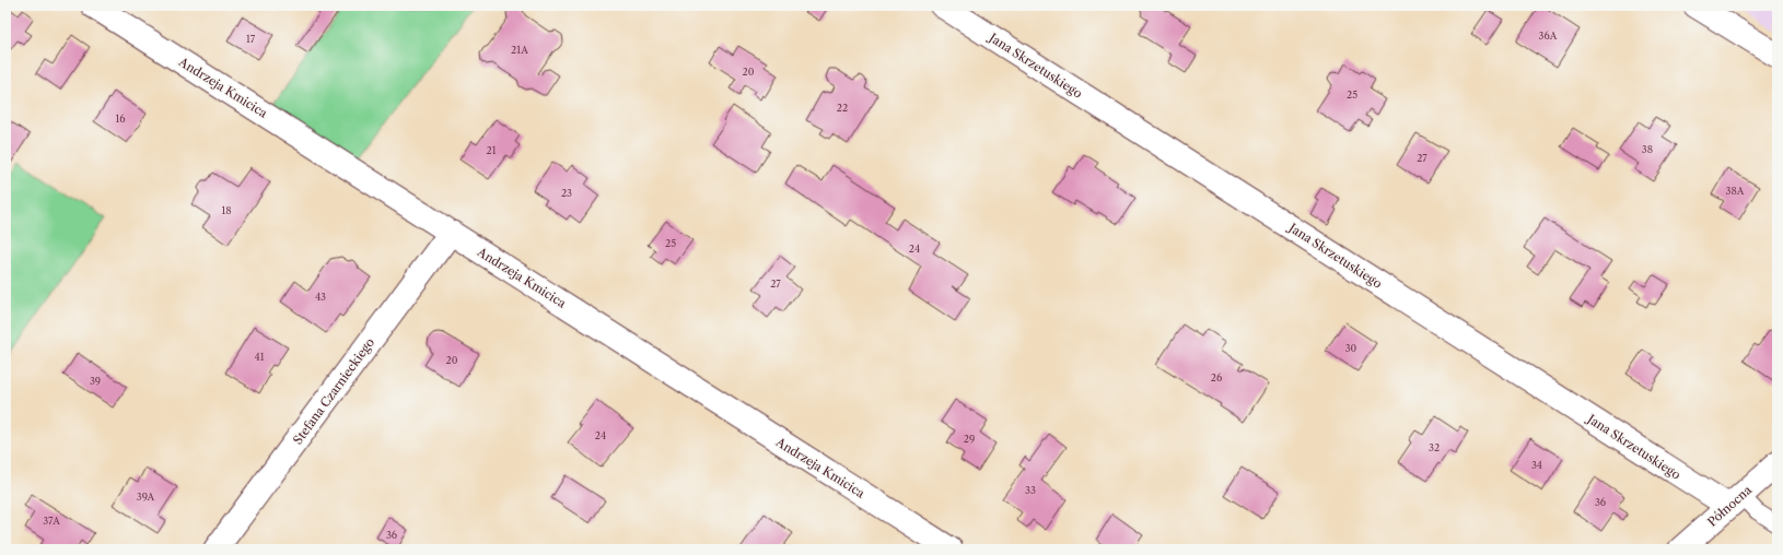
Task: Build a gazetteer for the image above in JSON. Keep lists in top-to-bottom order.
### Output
{
  "streets": {
    "street": [
      "Jana Skrzetuskiego",
      "Andrzeja Kmicica",
      "Stefana Czarnieckiego",
      "Północna"
    ]
  },
  "crossings": [
    ["Jana Skrzetuskiego", "Północna"],
    ["Andrzeja Kmicica", "Stefana Czarnieckiego"]
  ],
  "house_numbers": [
    "36A",
    "17",
    "21A",
    "20",
    "25",
    "22",
    "16",
    "38",
    "21",
    "27",
    "38A",
    "23",
    "18",
    "25",
    "24",
    "27",
    "43",
    "30",
    "41",
    "20",
    "26",
    "39",
    "24",
    "29",
    "32",
    "34",
    "33",
    "39A",
    "36",
    "37A",
    "36"
  ]
}
